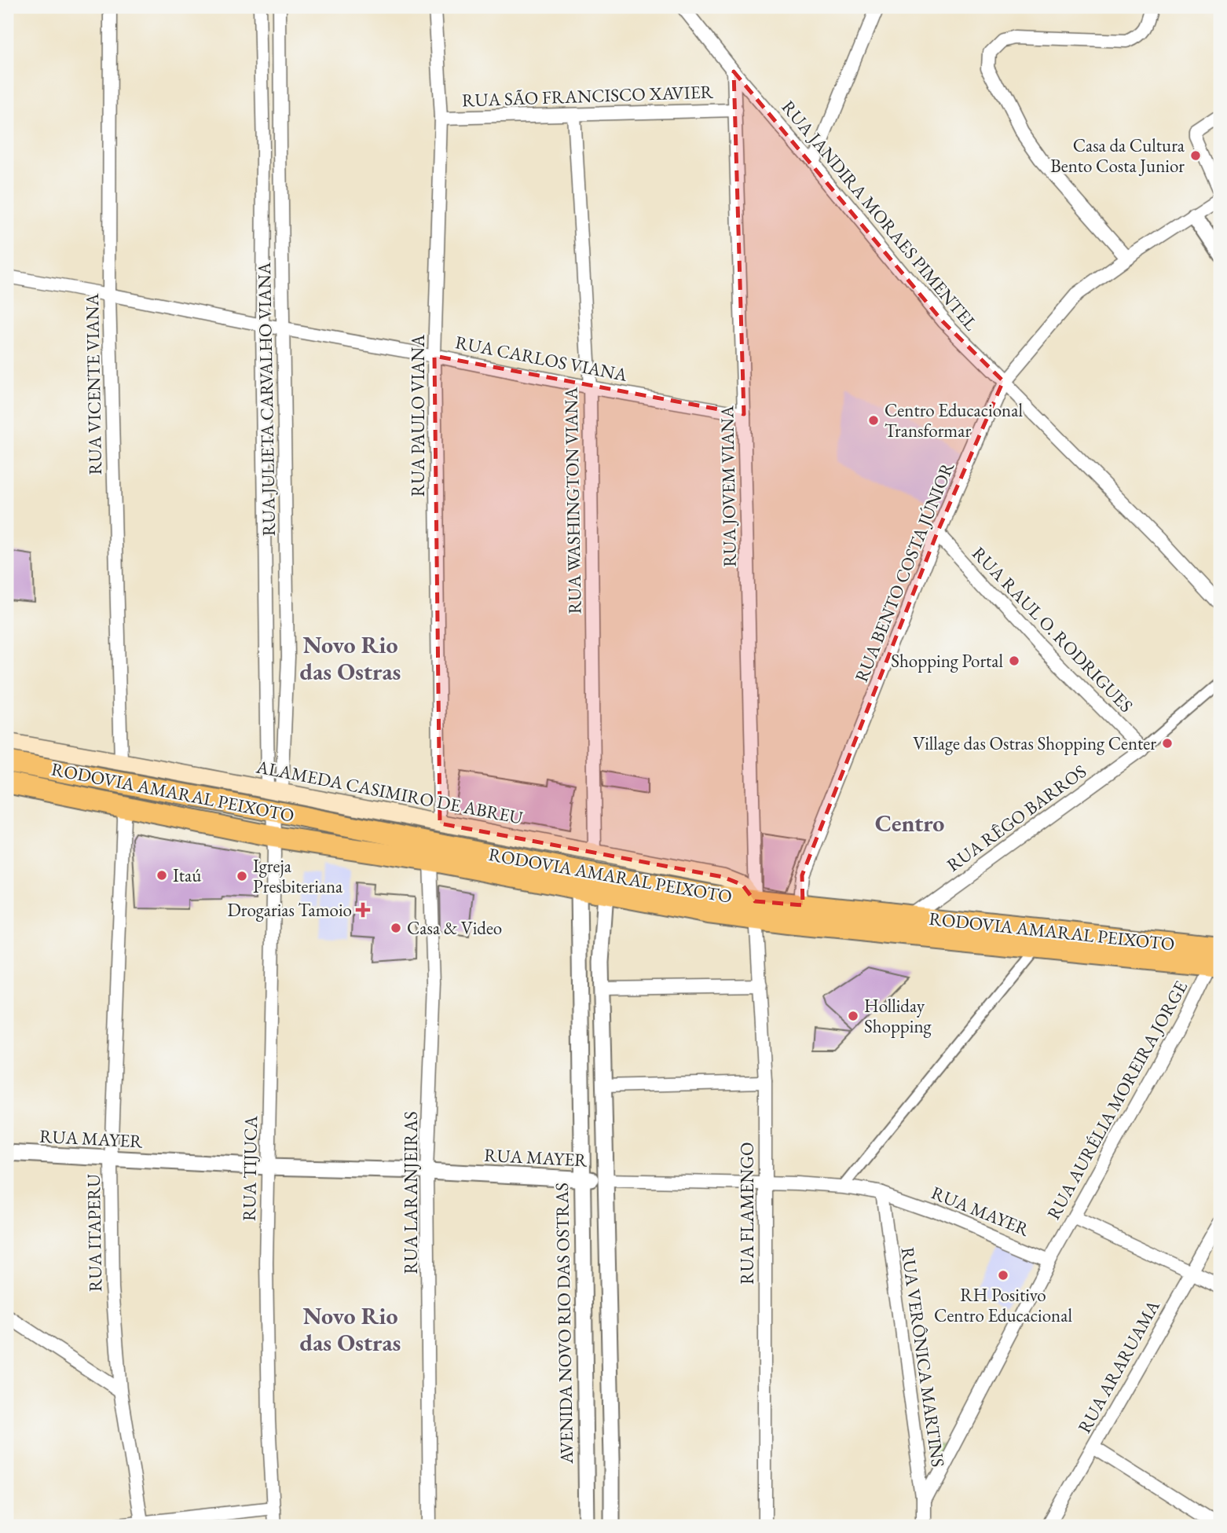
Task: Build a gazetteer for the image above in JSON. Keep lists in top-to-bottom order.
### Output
{
  "streets": {
    "highway": ["RODOVIA AMARAL PEIXOTO"],
    "main road": ["ALAMEDA CASIMIRO DE ABREU"],
    "street": [
      "RUA SÃO FRANCISCO XAVIER",
      "RUA JANDIRA MORAES PIMENTEL",
      "RUA CARLOS VIANA",
      "RUA VICENTE VIANA",
      "RUA JULIETA CARVALHO VIANA",
      "RUA PAULO VIANA",
      "RUA JOVEM VIANA",
      "RUA WASHINGTON VIANA",
      "RUA BENTO COSTA JÚNIOR",
      "RUA RAUL O. RODRIGUES",
      "RUA RÊGO BARROS",
      "RUA AURÉLIA MOREIRA JORGE",
      "RUA MAYER",
      "RUA TIJUCA",
      "RUA LARANJEIRAS",
      "RUA FLAMENGO",
      "RUA ITAPERU",
      "AVENIDA NOVO RIO DAS OSTRAS",
      "RUA VERÔNICA MARTINS",
      "RUA ARARUAMA"
    ]
  },
  "crossings": [
    ["RUA SÃO FRANCISCO XAVIER", "RUA PAULO VIANA"],
    ["RUA SÃO FRANCISCO XAVIER", "RUA JOVEM VIANA"],
    ["RUA SÃO FRANCISCO XAVIER", "RUA WASHINGTON VIANA"],
    ["RUA JANDIRA MORAES PIMENTEL", "RUA JOVEM VIANA"],
    ["RUA JANDIRA MORAES PIMENTEL", "RUA BENTO COSTA JÚNIOR"],
    ["RUA CARLOS VIANA", "RUA VICENTE VIANA"],
    ["RUA CARLOS VIANA", "RUA JULIETA CARVALHO VIANA"],
    ["RUA CARLOS VIANA", "RUA PAULO VIANA"],
    ["RUA CARLOS VIANA", "RUA JOVEM VIANA"],
    ["RUA CARLOS VIANA", "RUA WASHINGTON VIANA"],
    ["RUA VICENTE VIANA", "ALAMEDA CASIMIRO DE ABREU"],
    ["RUA JULIETA CARVALHO VIANA", "ALAMEDA CASIMIRO DE ABREU"],
    ["RUA PAULO VIANA", "ALAMEDA CASIMIRO DE ABREU"],
    ["RUA JOVEM VIANA", "RODOVIA AMARAL PEIXOTO"],
    ["RUA JOVEM VIANA", "ALAMEDA CASIMIRO DE ABREU"],
    ["RUA JOVEM VIANA", "RUA FLAMENGO"],
    ["RUA WASHINGTON VIANA", "ALAMEDA CASIMIRO DE ABREU"],
    ["RUA BENTO COSTA JÚNIOR", "RUA RAUL O. RODRIGUES"],
    ["RUA BENTO COSTA JÚNIOR", "RODOVIA AMARAL PEIXOTO"],
    ["RUA RAUL O. RODRIGUES", "RUA RÊGO BARROS"],
    ["RODOVIA AMARAL PEIXOTO", "ALAMEDA CASIMIRO DE ABREU"],
    ["RODOVIA AMARAL PEIXOTO", "RUA RÊGO BARROS"],
    ["RODOVIA AMARAL PEIXOTO", "RUA AURÉLIA MOREIRA JORGE"],
    ["RODOVIA AMARAL PEIXOTO", "RUA TIJUCA"],
    ["RODOVIA AMARAL PEIXOTO", "RUA LARANJEIRAS"],
    ["RODOVIA AMARAL PEIXOTO", "RUA FLAMENGO"],
    ["RODOVIA AMARAL PEIXOTO", "RUA ITAPERU"],
    ["RODOVIA AMARAL PEIXOTO", "AVENIDA NOVO RIO DAS OSTRAS"],
    ["ALAMEDA CASIMIRO DE ABREU", "RUA FLAMENGO"],
    ["RUA AURÉLIA MOREIRA JORGE", "RUA MAYER"],
    ["RUA AURÉLIA MOREIRA JORGE", "RUA VERÔNICA MARTINS"],
    ["RUA MAYER", "RUA TIJUCA"],
    ["RUA MAYER", "RUA LARANJEIRAS"],
    ["RUA MAYER", "RUA FLAMENGO"],
    ["RUA MAYER", "RUA ITAPERU"],
    ["RUA MAYER", "AVENIDA NOVO RIO DAS OSTRAS"],
    ["RUA MAYER", "RUA VERÔNICA MARTINS"]
  ],
  "districts": ["Novo Rio das Ostras", "Centro", "Novo Rio das Ostras"],
  "places": {
    "other": [
      "Casa da Cultura Bento Costa Junior",
      "Centro Educacional Transformar",
      "Shopping Portal",
      "Village das Ostras Shopping Center",
      "Itaú",
      "Igreja Presbiteriana",
      "Casa & Video",
      "Holliday Shopping",
      "RH Positivo Centro Educacional"
    ],
    "health": ["Drogarias Tamoio"]
  }
}
